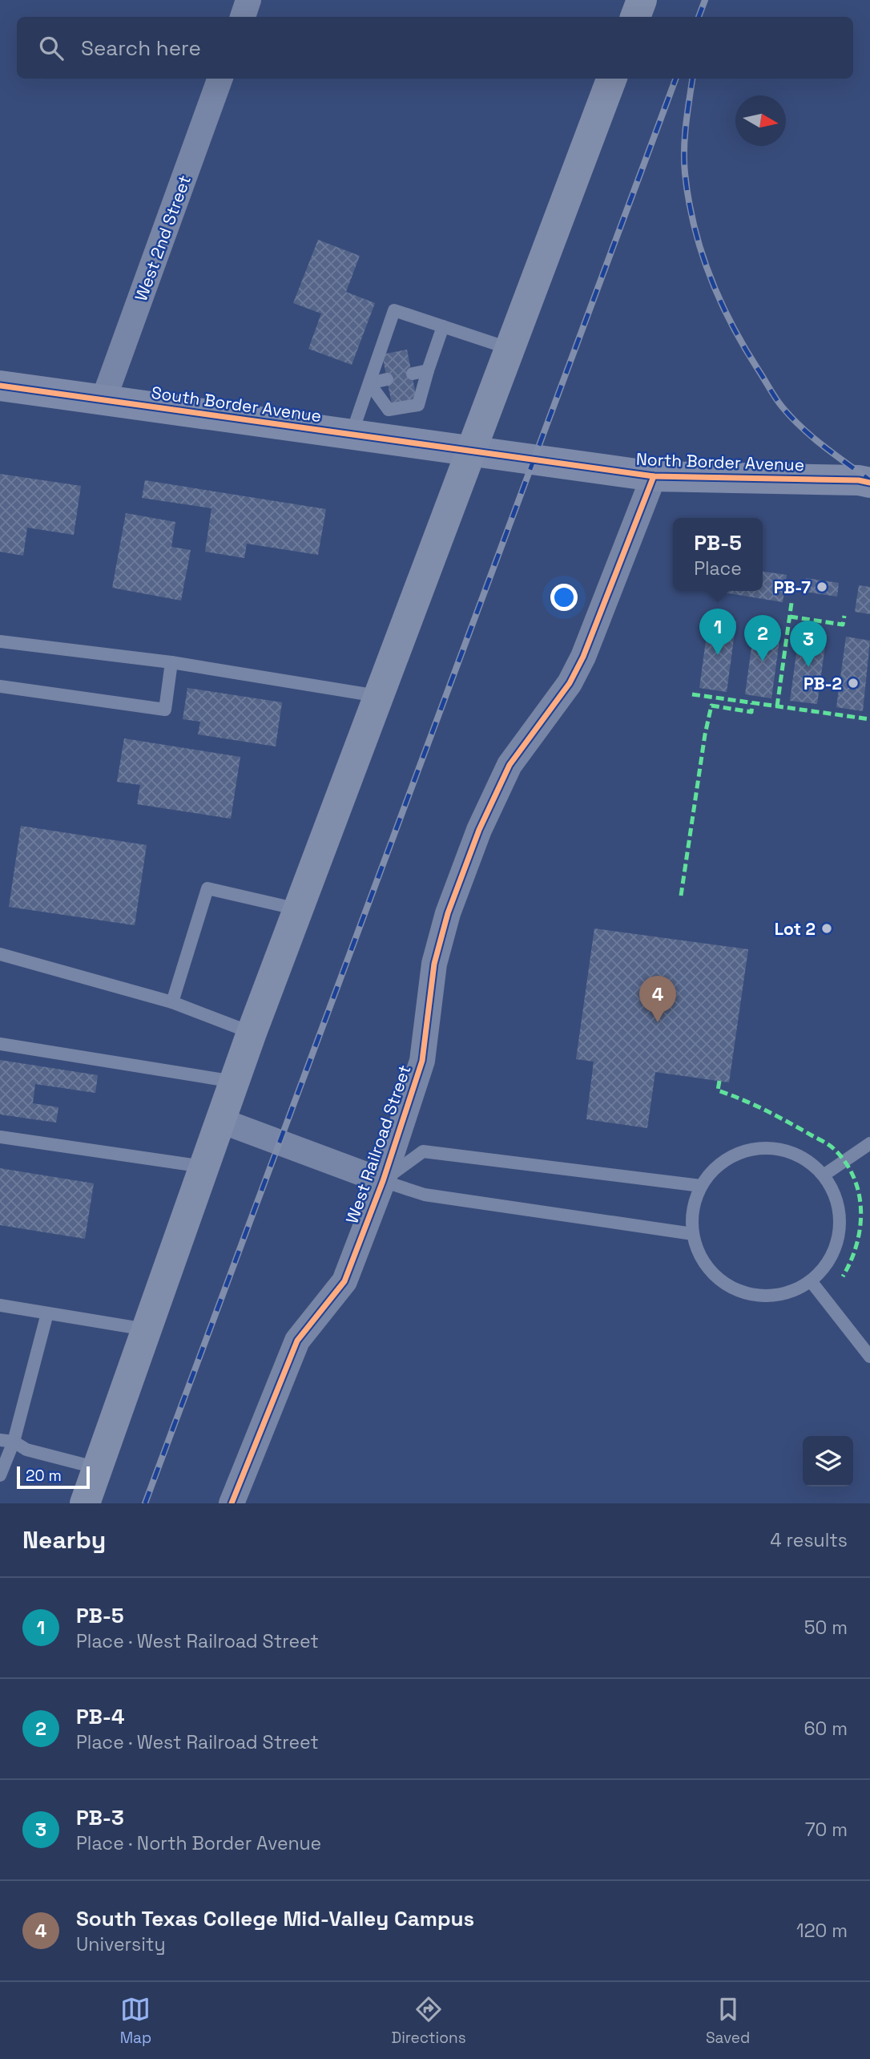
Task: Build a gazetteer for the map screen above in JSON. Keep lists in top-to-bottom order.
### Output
{
  "streets": {
    "street": [
      "West 2nd Street",
      "South Border Avenue",
      "North Border Avenue",
      "West Railroad Street"
    ]
  },
  "crossings": [
    ["West 2nd Street", "South Border Avenue"],
    ["South Border Avenue", "North Border Avenue"],
    ["North Border Avenue", "West Railroad Street"]
  ],
  "places": ["PB-7", "PB-2", "Lot 2"],
  "scale_bar": "20 m",
  "north": "right",
  "page": {
    "search": "Search here",
    "popup": ["PB-5", "Place"],
    "pins": [
      "1",
      "2",
      "3",
      "4"
    ],
    "scale": "20 m",
    "heading": ["Nearby", "4 results"],
    "list": [
      {
        "mark": "1",
        "name": "PB-5",
        "note": "Place · West Railroad Street",
        "value": "50 m"
      },
      {
        "mark": "2",
        "name": "PB-4",
        "note": "Place · West Railroad Street",
        "value": "60 m"
      },
      {
        "mark": "3",
        "name": "PB-3",
        "note": "Place · North Border Avenue",
        "value": "70 m"
      },
      {
        "mark": "4",
        "name": "South Texas College Mid-Valley Campus",
        "note": "University",
        "value": "120 m"
      }
    ],
    "nav": ["Map", "Directions", "Saved"]
  }
}
